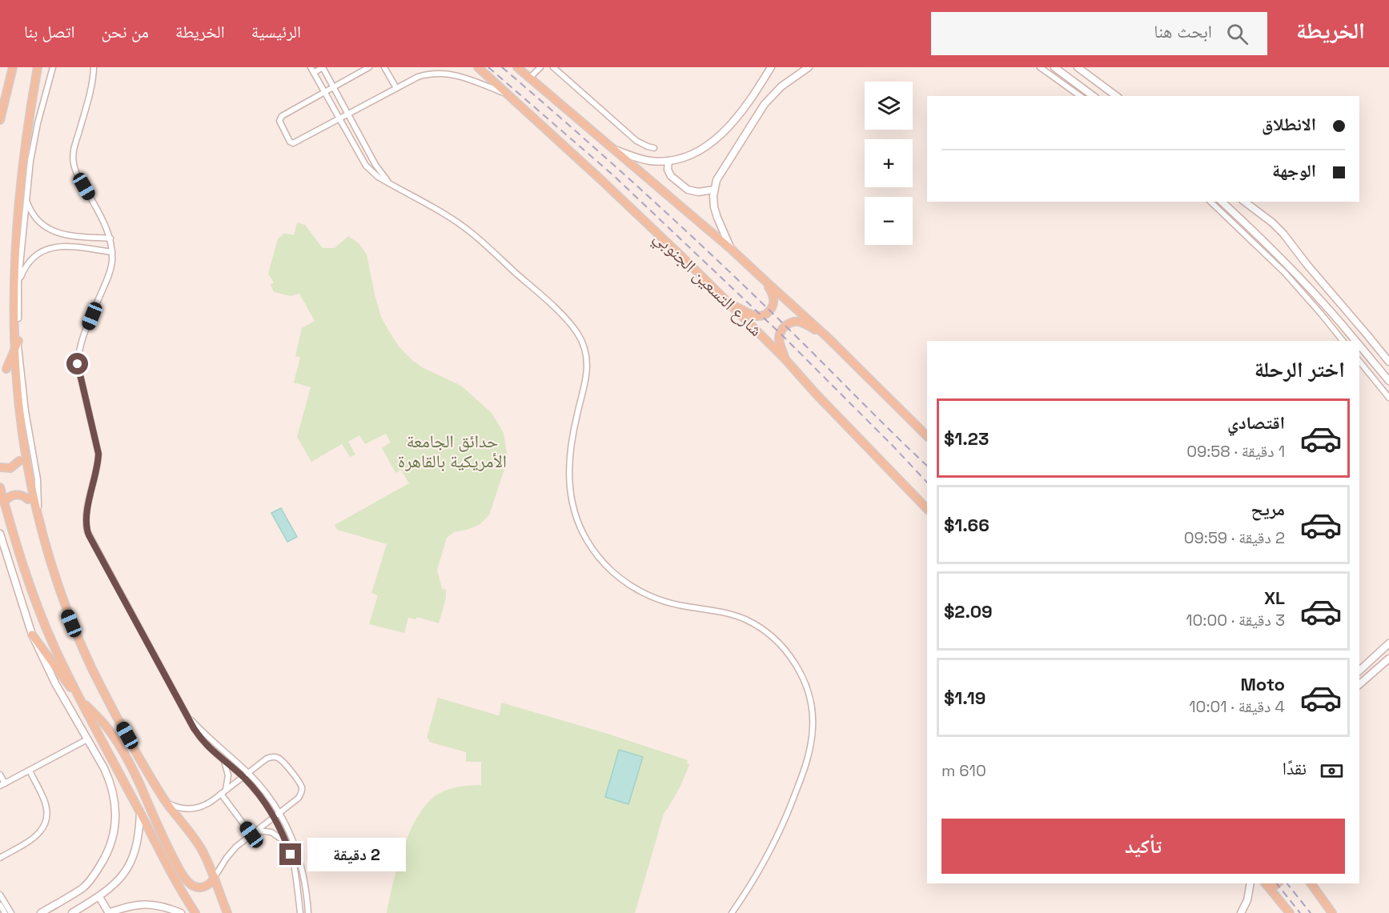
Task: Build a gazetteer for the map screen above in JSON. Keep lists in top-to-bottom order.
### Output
{
  "streets": {
    "main road": ["شارع التسعين الجنوبي"]
  },
  "parks": ["حدائق الجامعة الأمريكية بالقاهرة"],
  "page": {
    "header": "الخريطة",
    "search": "ابحث هنا",
    "nav": [
      "الرئيسية",
      "الخريطة",
      "من نحن",
      "اتصل بنا"
    ],
    "map_buttons": ["+", "−"],
    "banner": ["الانطلاق", "الوجهة"],
    "heading": "اختر الرحلة",
    "list": [
      {
        "name": "اقتصادي",
        "note": "1 دقيقة · 09:58",
        "value": "$1.23"
      },
      {
        "name": "مريح",
        "note": "2 دقيقة · 09:59",
        "value": "$1.66"
      },
      {
        "name": "XL",
        "note": "3 دقيقة · 10:00",
        "value": "$2.09"
      },
      {
        "name": "Moto",
        "note": "4 دقيقة · 10:01",
        "value": "$1.19"
      }
    ],
    "pay": ["نقدًا", "610 m"],
    "buttons": "تأكيد",
    "bubble": "2 دقيقة"
  }
}
